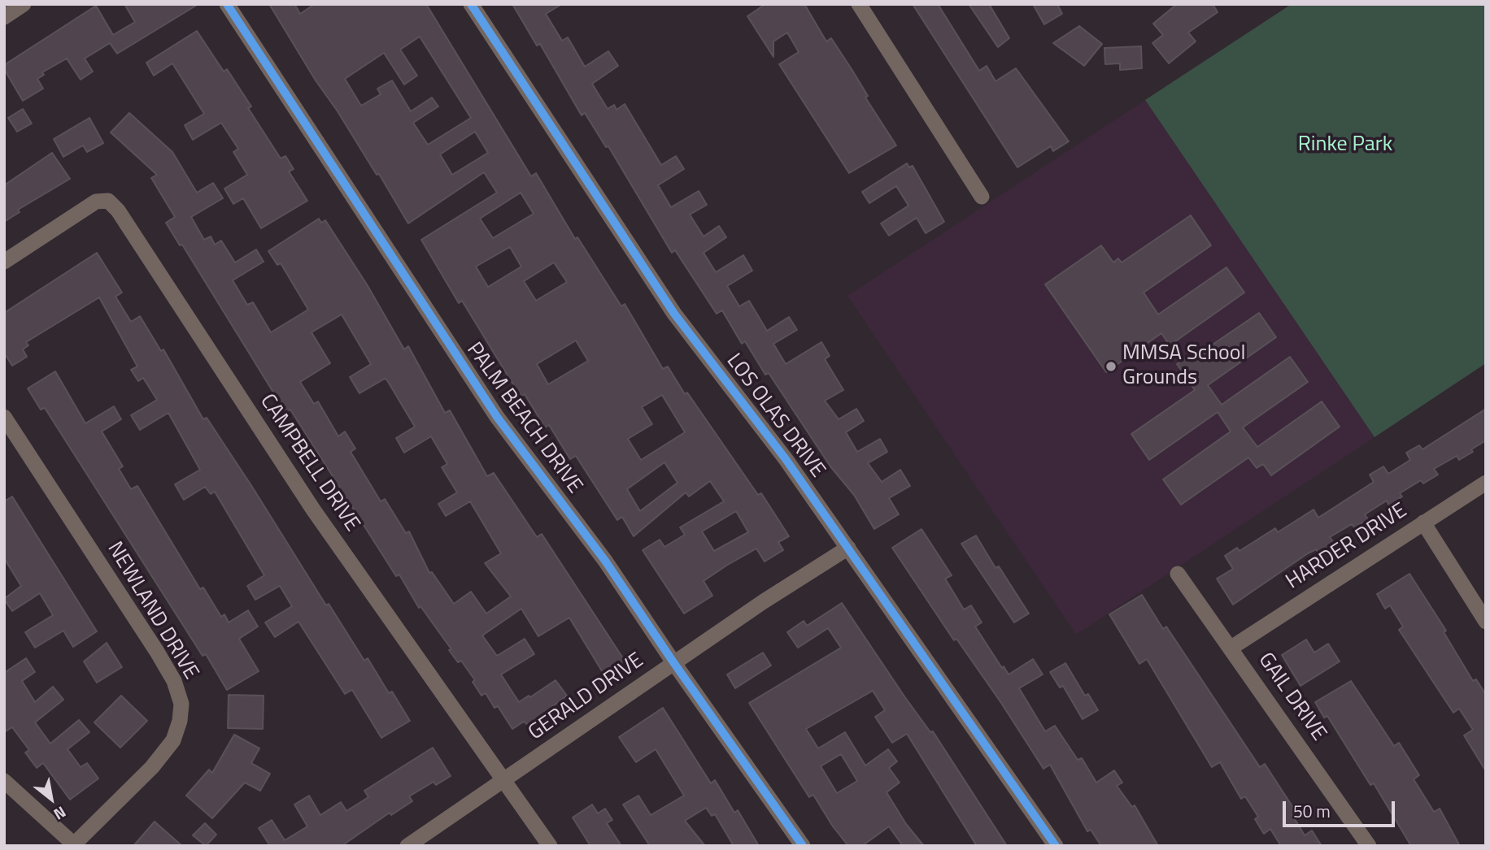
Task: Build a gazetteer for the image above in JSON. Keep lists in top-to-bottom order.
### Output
{
  "streets": {
    "street": [
      "LOS OLAS DRIVE",
      "PALM BEACH DRIVE",
      "CAMPBELL DRIVE",
      "HARDER DRIVE",
      "NEWLAND DRIVE",
      "GERALD DRIVE",
      "GAIL DRIVE"
    ]
  },
  "crossings": [
    ["LOS OLAS DRIVE", "GERALD DRIVE"],
    ["PALM BEACH DRIVE", "GERALD DRIVE"],
    ["CAMPBELL DRIVE", "GERALD DRIVE"],
    ["HARDER DRIVE", "GAIL DRIVE"]
  ],
  "parks": ["Rinke Park"],
  "places": ["MMSA School Grounds"],
  "scale_bar": "50 m",
  "north": "bottom right"
}
